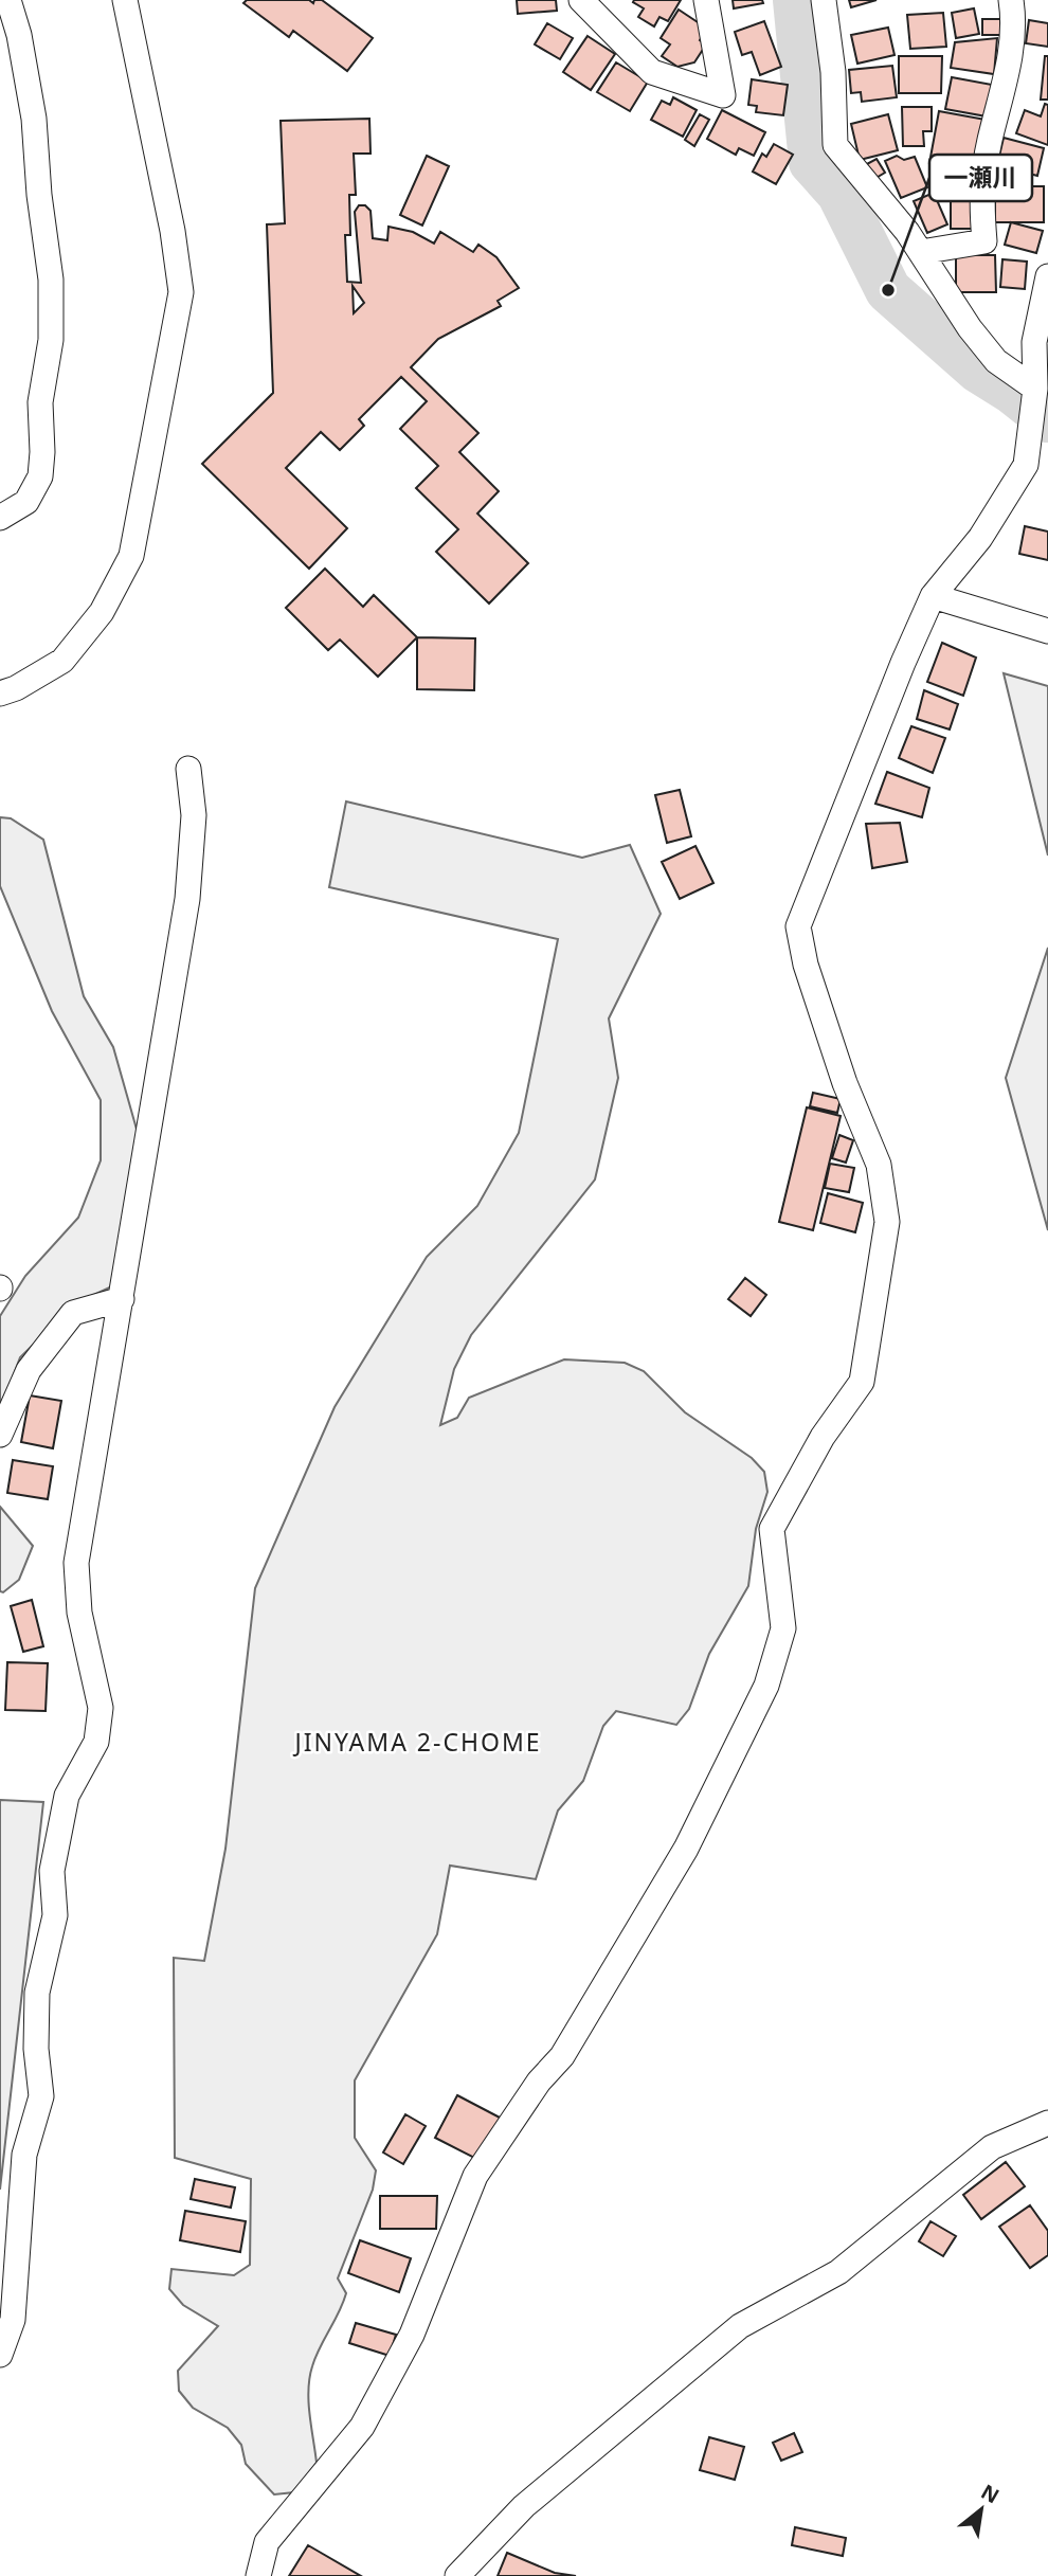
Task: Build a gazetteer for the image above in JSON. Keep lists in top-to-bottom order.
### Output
{
  "districts": ["JINYAMA 2-CHOME"],
  "places": ["一瀬川"],
  "north": "top right"
}
